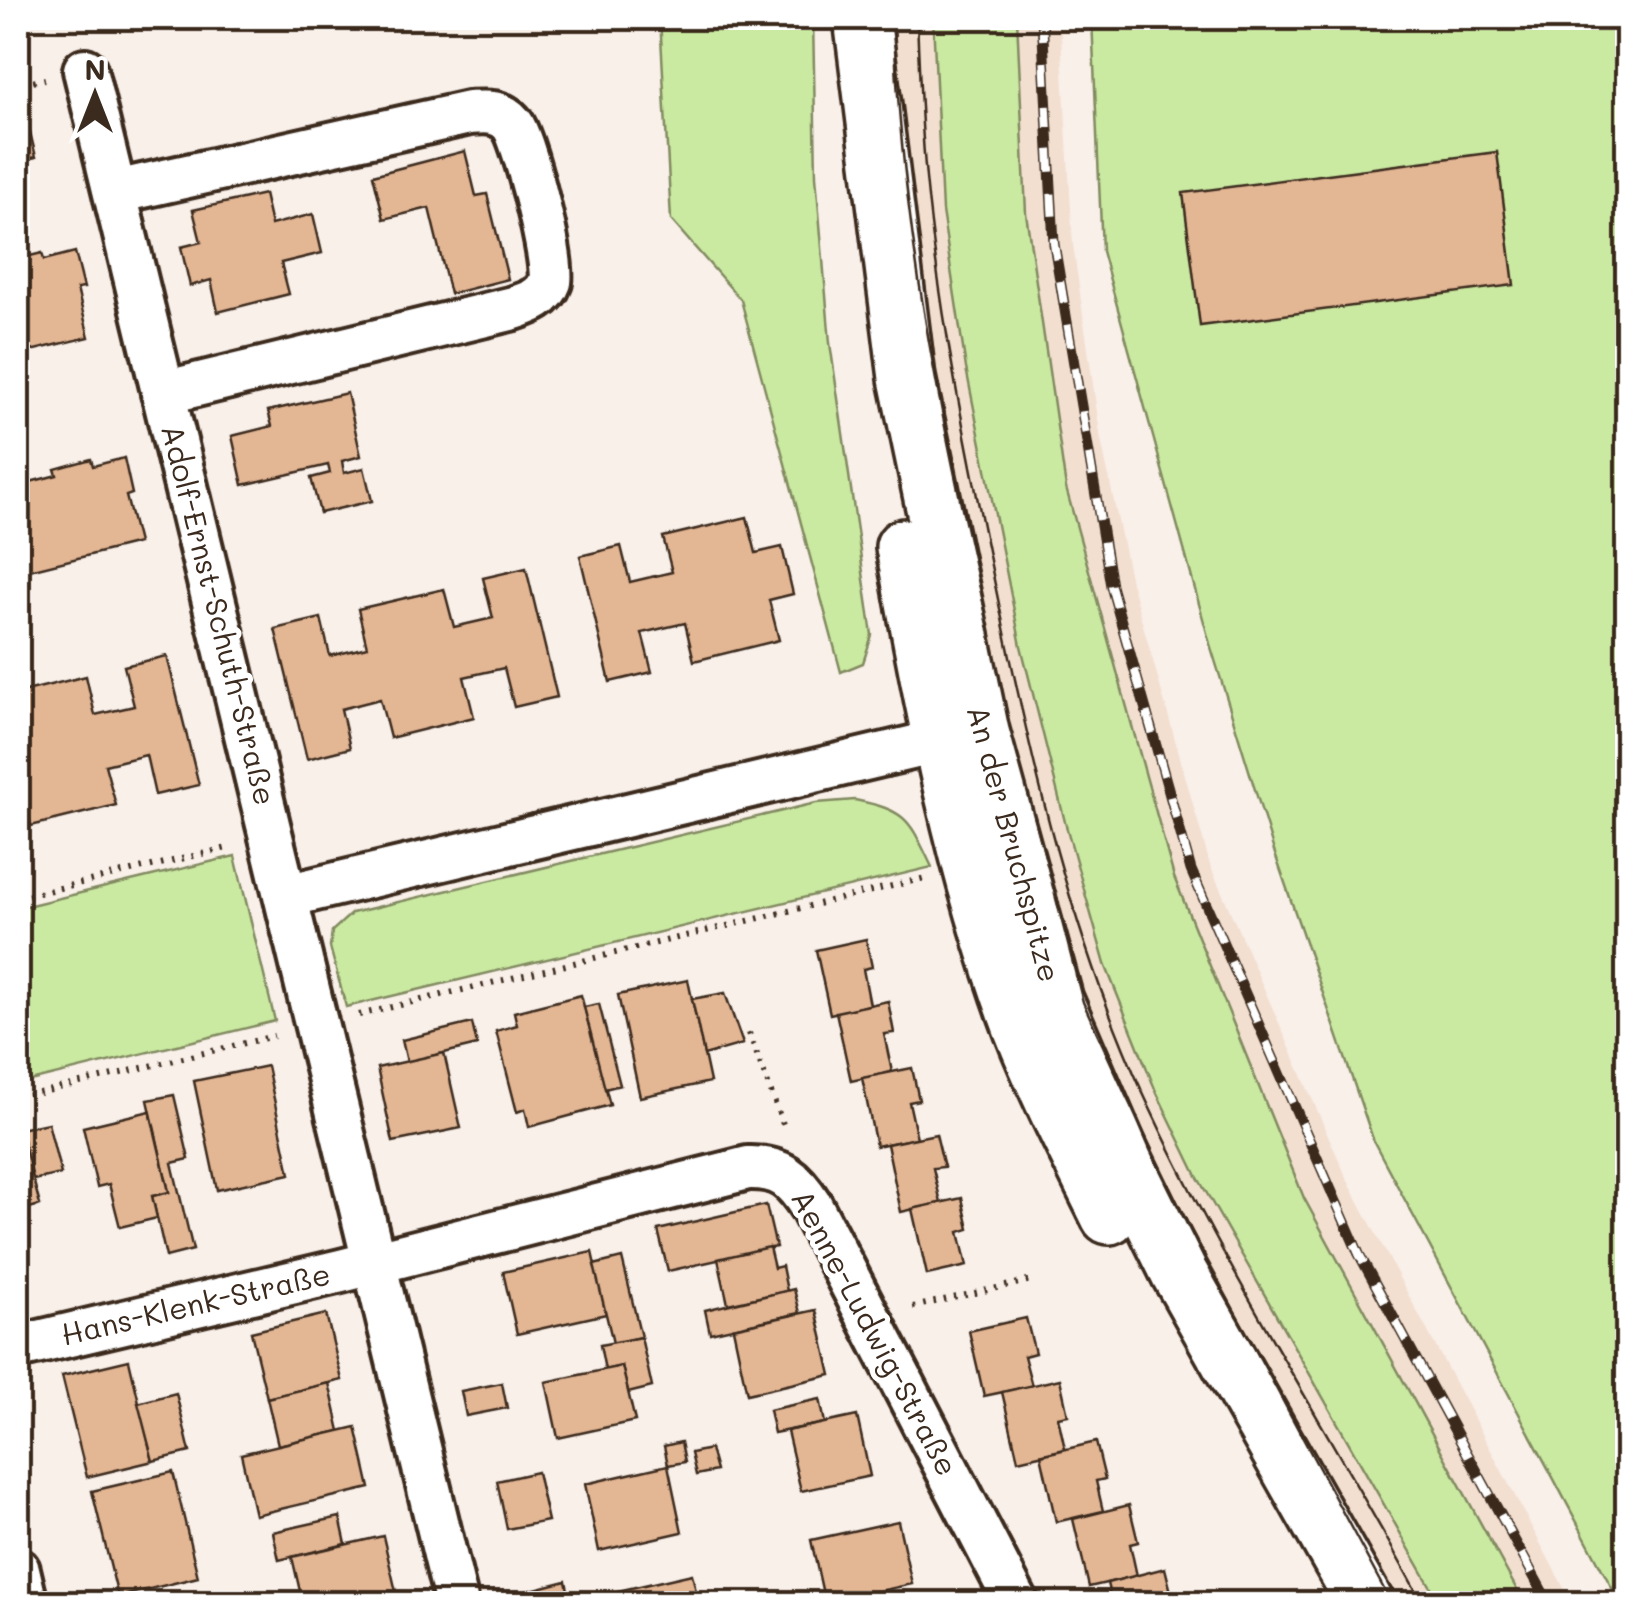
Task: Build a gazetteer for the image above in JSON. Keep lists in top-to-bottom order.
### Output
{
  "streets": {
    "main road": ["An der Bruchspitze"],
    "street": ["Adolf-Ernst-Schuth-Straße", "Hans-Klenk-Straße", "Aenne-Ludwig-Straße"]
  },
  "crossings": [
    ["Hans-Klenk-Straße", "Aenne-Ludwig-Straße"]
  ],
  "north": "top"
}
